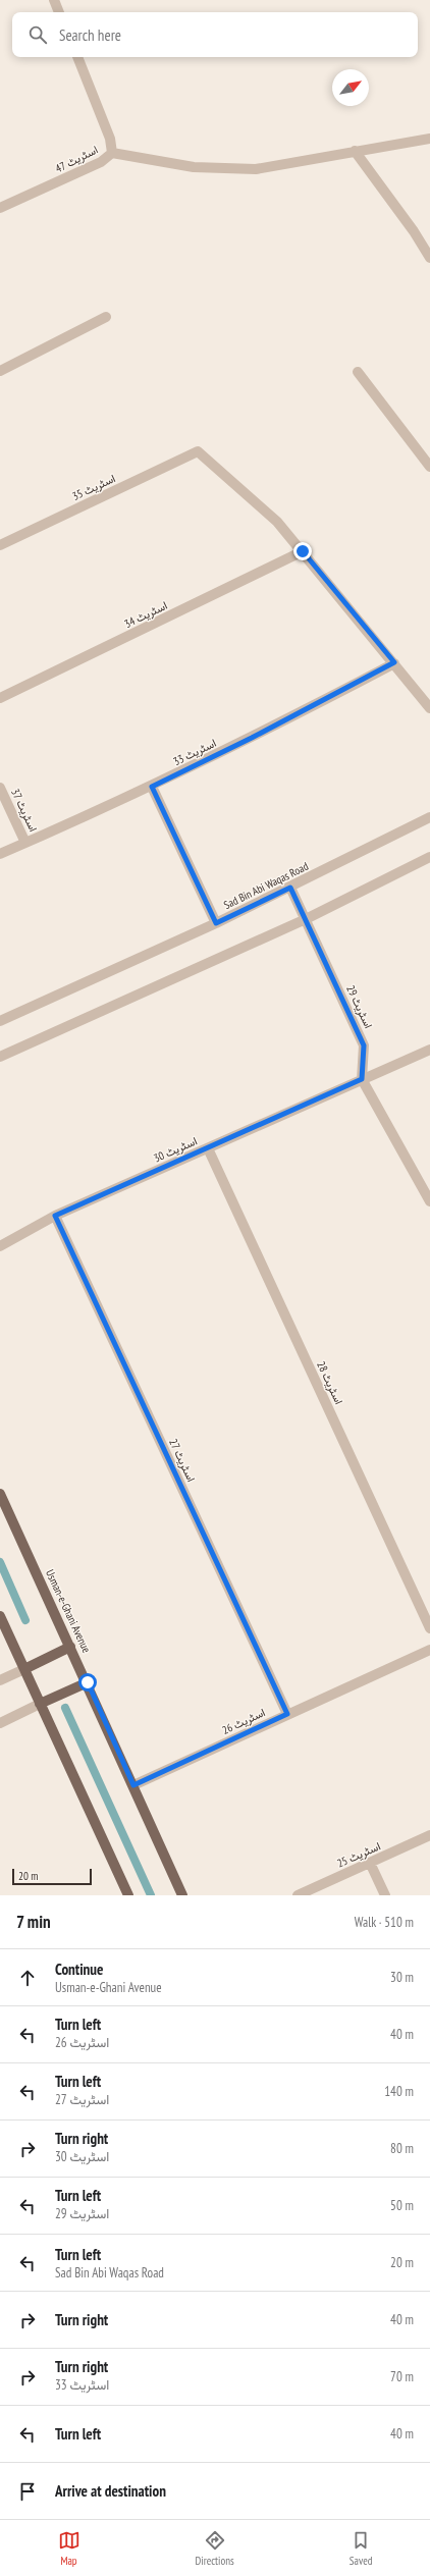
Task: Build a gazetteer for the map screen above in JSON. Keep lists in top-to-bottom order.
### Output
{
  "streets": {
    "main road": ["Usman-e-Ghani Avenue"],
    "street": [
      "اسٹریٹ 47",
      "اسٹریٹ 35",
      "اسٹریٹ 34",
      "اسٹریٹ 33",
      "اسٹریٹ 37",
      "Sad Bin Abi Waqas Road",
      "اسٹریٹ 29",
      "اسٹریٹ 30",
      "اسٹریٹ 28",
      "اسٹریٹ 27",
      "اسٹریٹ 26",
      "اسٹریٹ 25"
    ]
  },
  "crossings": [
    ["اسٹریٹ 35", "اسٹریٹ 34"],
    ["اسٹریٹ 33", "اسٹریٹ 37"],
    ["Sad Bin Abi Waqas Road", "اسٹریٹ 29"],
    ["اسٹریٹ 29", "اسٹریٹ 30"],
    ["اسٹریٹ 30", "اسٹریٹ 28"],
    ["اسٹریٹ 30", "اسٹریٹ 27"],
    ["اسٹریٹ 27", "اسٹریٹ 26"],
    ["Usman-e-Ghani Avenue", "اسٹریٹ 26"]
  ],
  "scale_bar": "20 m",
  "north": "top right",
  "page": {
    "search": "Search here",
    "scale": "20 m",
    "heading": ["7 min", "Walk · 510 m"],
    "list": [
      ["Continue", "Usman-e-Ghani Avenue", "30 m"],
      ["Turn left", "اسٹریٹ 26", "40 m"],
      ["Turn left", "اسٹریٹ 27", "140 m"],
      ["Turn right", "اسٹریٹ 30", "80 m"],
      ["Turn left", "اسٹریٹ 29", "50 m"],
      ["Turn left", "Sad Bin Abi Waqas Road", "20 m"],
      ["Turn right", "40 m"],
      ["Turn right", "اسٹریٹ 33", "70 m"],
      ["Turn left", "40 m"],
      "Arrive at destination"
    ],
    "nav": ["Map", "Directions", "Saved"]
  }
}
